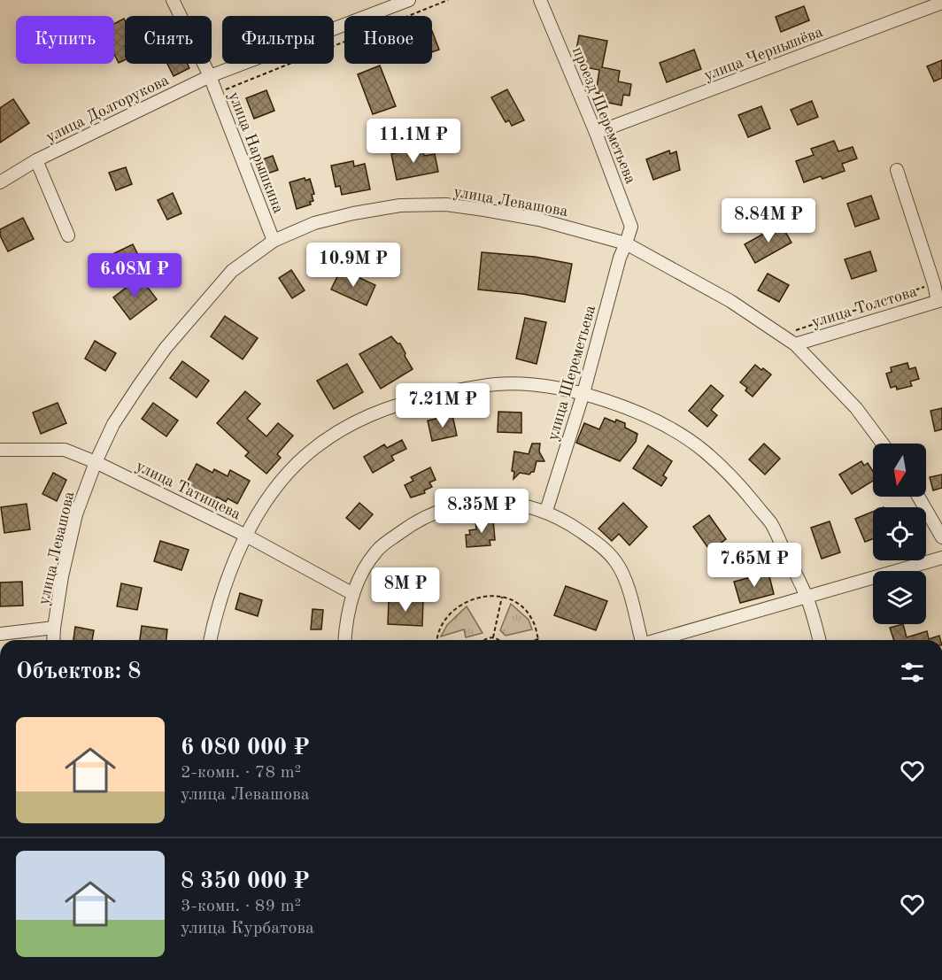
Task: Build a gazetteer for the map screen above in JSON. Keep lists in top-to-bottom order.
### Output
{
  "streets": {
    "street": [
      "улица Чернышёва",
      "улица Долгорукова",
      "проезд Шереметьева",
      "улица Нарышкина",
      "улица Левашова",
      "улица Толстова",
      "улица Шереметьева",
      "улица Татищева"
    ]
  },
  "crossings": [
    ["улица Чернышёва", "проезд Шереметьева"],
    ["улица Долгорукова", "улица Нарышкина"],
    ["проезд Шереметьева", "улица Левашова"],
    ["проезд Шереметьева", "улица Шереметьева"],
    ["улица Нарышкина", "улица Левашова"],
    ["улица Левашова", "улица Толстова"],
    ["улица Левашова", "улица Шереметьева"],
    ["улица Левашова", "улица Татищева"]
  ],
  "north": "bottom",
  "page": {
    "chip": [
      "Купить",
      "Снять",
      "Фильтры",
      "Новое"
    ],
    "price": [
      "11.1M ₽",
      "8.84M ₽",
      "10.9M ₽",
      "6.08M ₽",
      "7.21M ₽",
      "8.35M ₽",
      "7.65M ₽",
      "8M ₽"
    ],
    "heading": "Объектов: 8",
    "list": [
      {
        "name": "6 080 000 ₽",
        "note": "2-комн. · 78 m² · улица Левашова"
      },
      {
        "name": "8 350 000 ₽",
        "note": "3-комн. · 89 m² · улица Курбатова"
      }
    ]
  }
}
